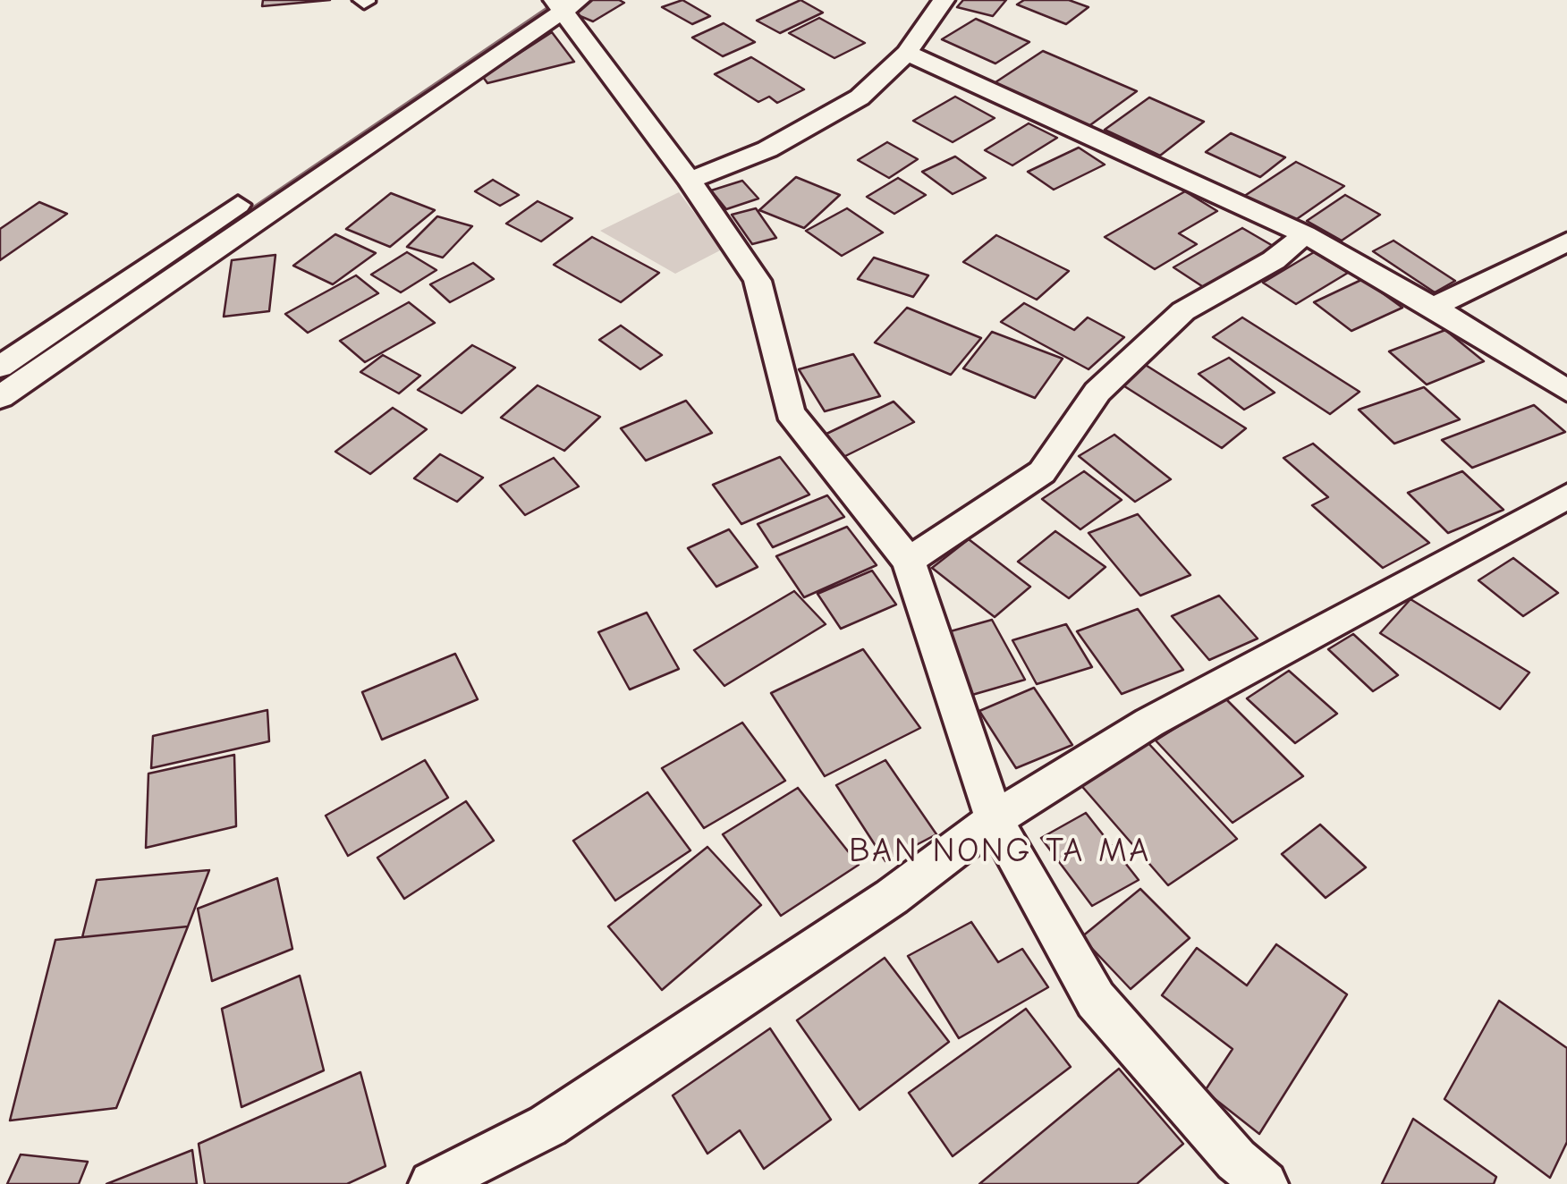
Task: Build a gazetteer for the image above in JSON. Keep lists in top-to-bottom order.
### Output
{
  "districts": ["BAN NONG TA MA"]
}
